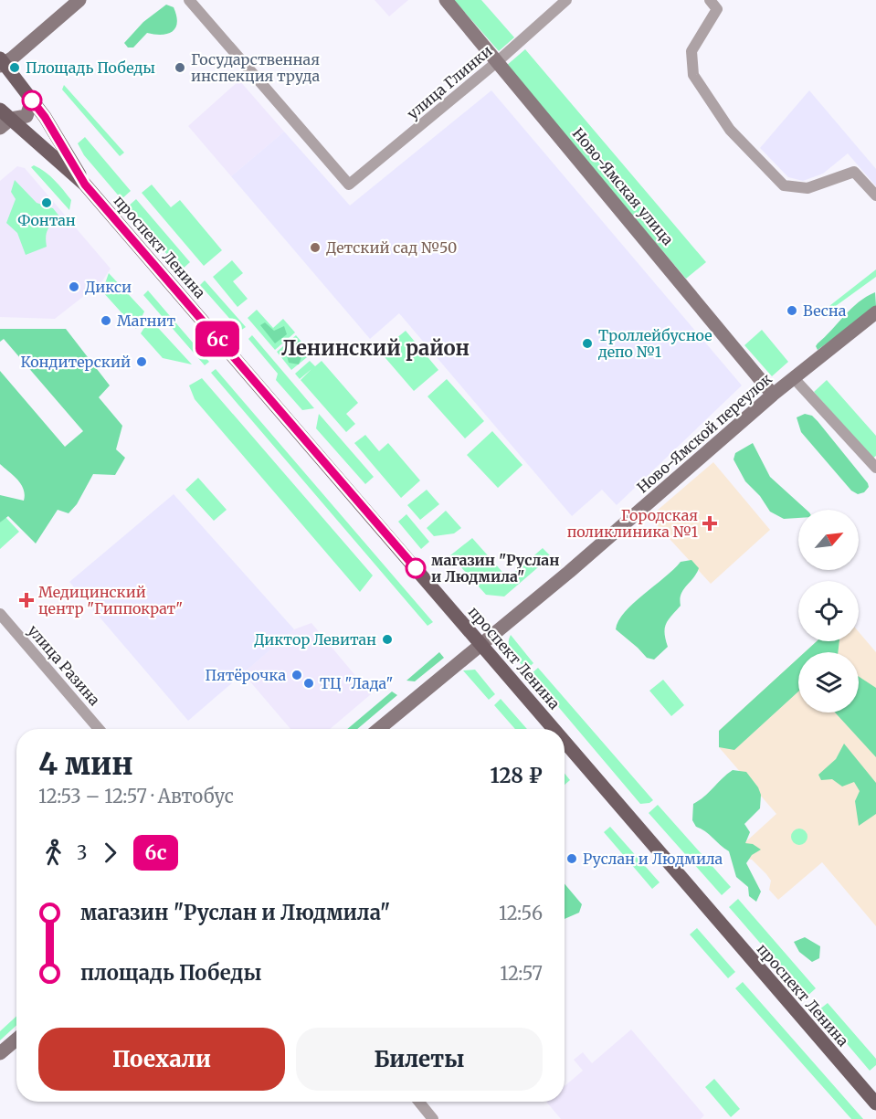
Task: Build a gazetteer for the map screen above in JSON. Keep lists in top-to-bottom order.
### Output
{
  "streets": {
    "main road": ["проспект Ленина"],
    "street": [
      "улица Глинки",
      "Ново-Ямская улица",
      "Ново-Ямской переулок",
      "улица Разина"
    ]
  },
  "crossings": [
    ["улица Глинки", "Ново-Ямская улица"],
    ["Ново-Ямская улица", "Ново-Ямской переулок"],
    ["проспект Ленина", "Ново-Ямской переулок"]
  ],
  "districts": ["Ленинский район"],
  "places": {
    "other": [
      "Площадь Победы",
      "Государственная инспекция труда",
      "Фонтан",
      "Детский сад №50",
      "Дикси",
      "Весна",
      "Магнит",
      "Троллейбусное депо №1",
      "Кондитерский",
      "магазин \"Руслан и Людмила\"",
      "Диктор Левитан",
      "Пятёрочка",
      "ТЦ \"Лада\"",
      "Руслан и Людмила"
    ],
    "health": ["Городская поликлиника №1", "Медицинский центр \"Гиппократ\""]
  },
  "lines": ["bus line 6c"],
  "north": "top right",
  "page": {
    "on_map": "6c",
    "heading": ["4 мин", "12:53 – 12:57 · Автобус", "128 ₽"],
    "legs": ["3", "6c"],
    "list": [
      {
        "name": "магазин \"Руслан и Людмила\"",
        "value": "12:56"
      },
      {
        "name": "площадь Победы",
        "value": "12:57"
      }
    ],
    "buttons": ["Поехали", "Билеты"]
  }
}
